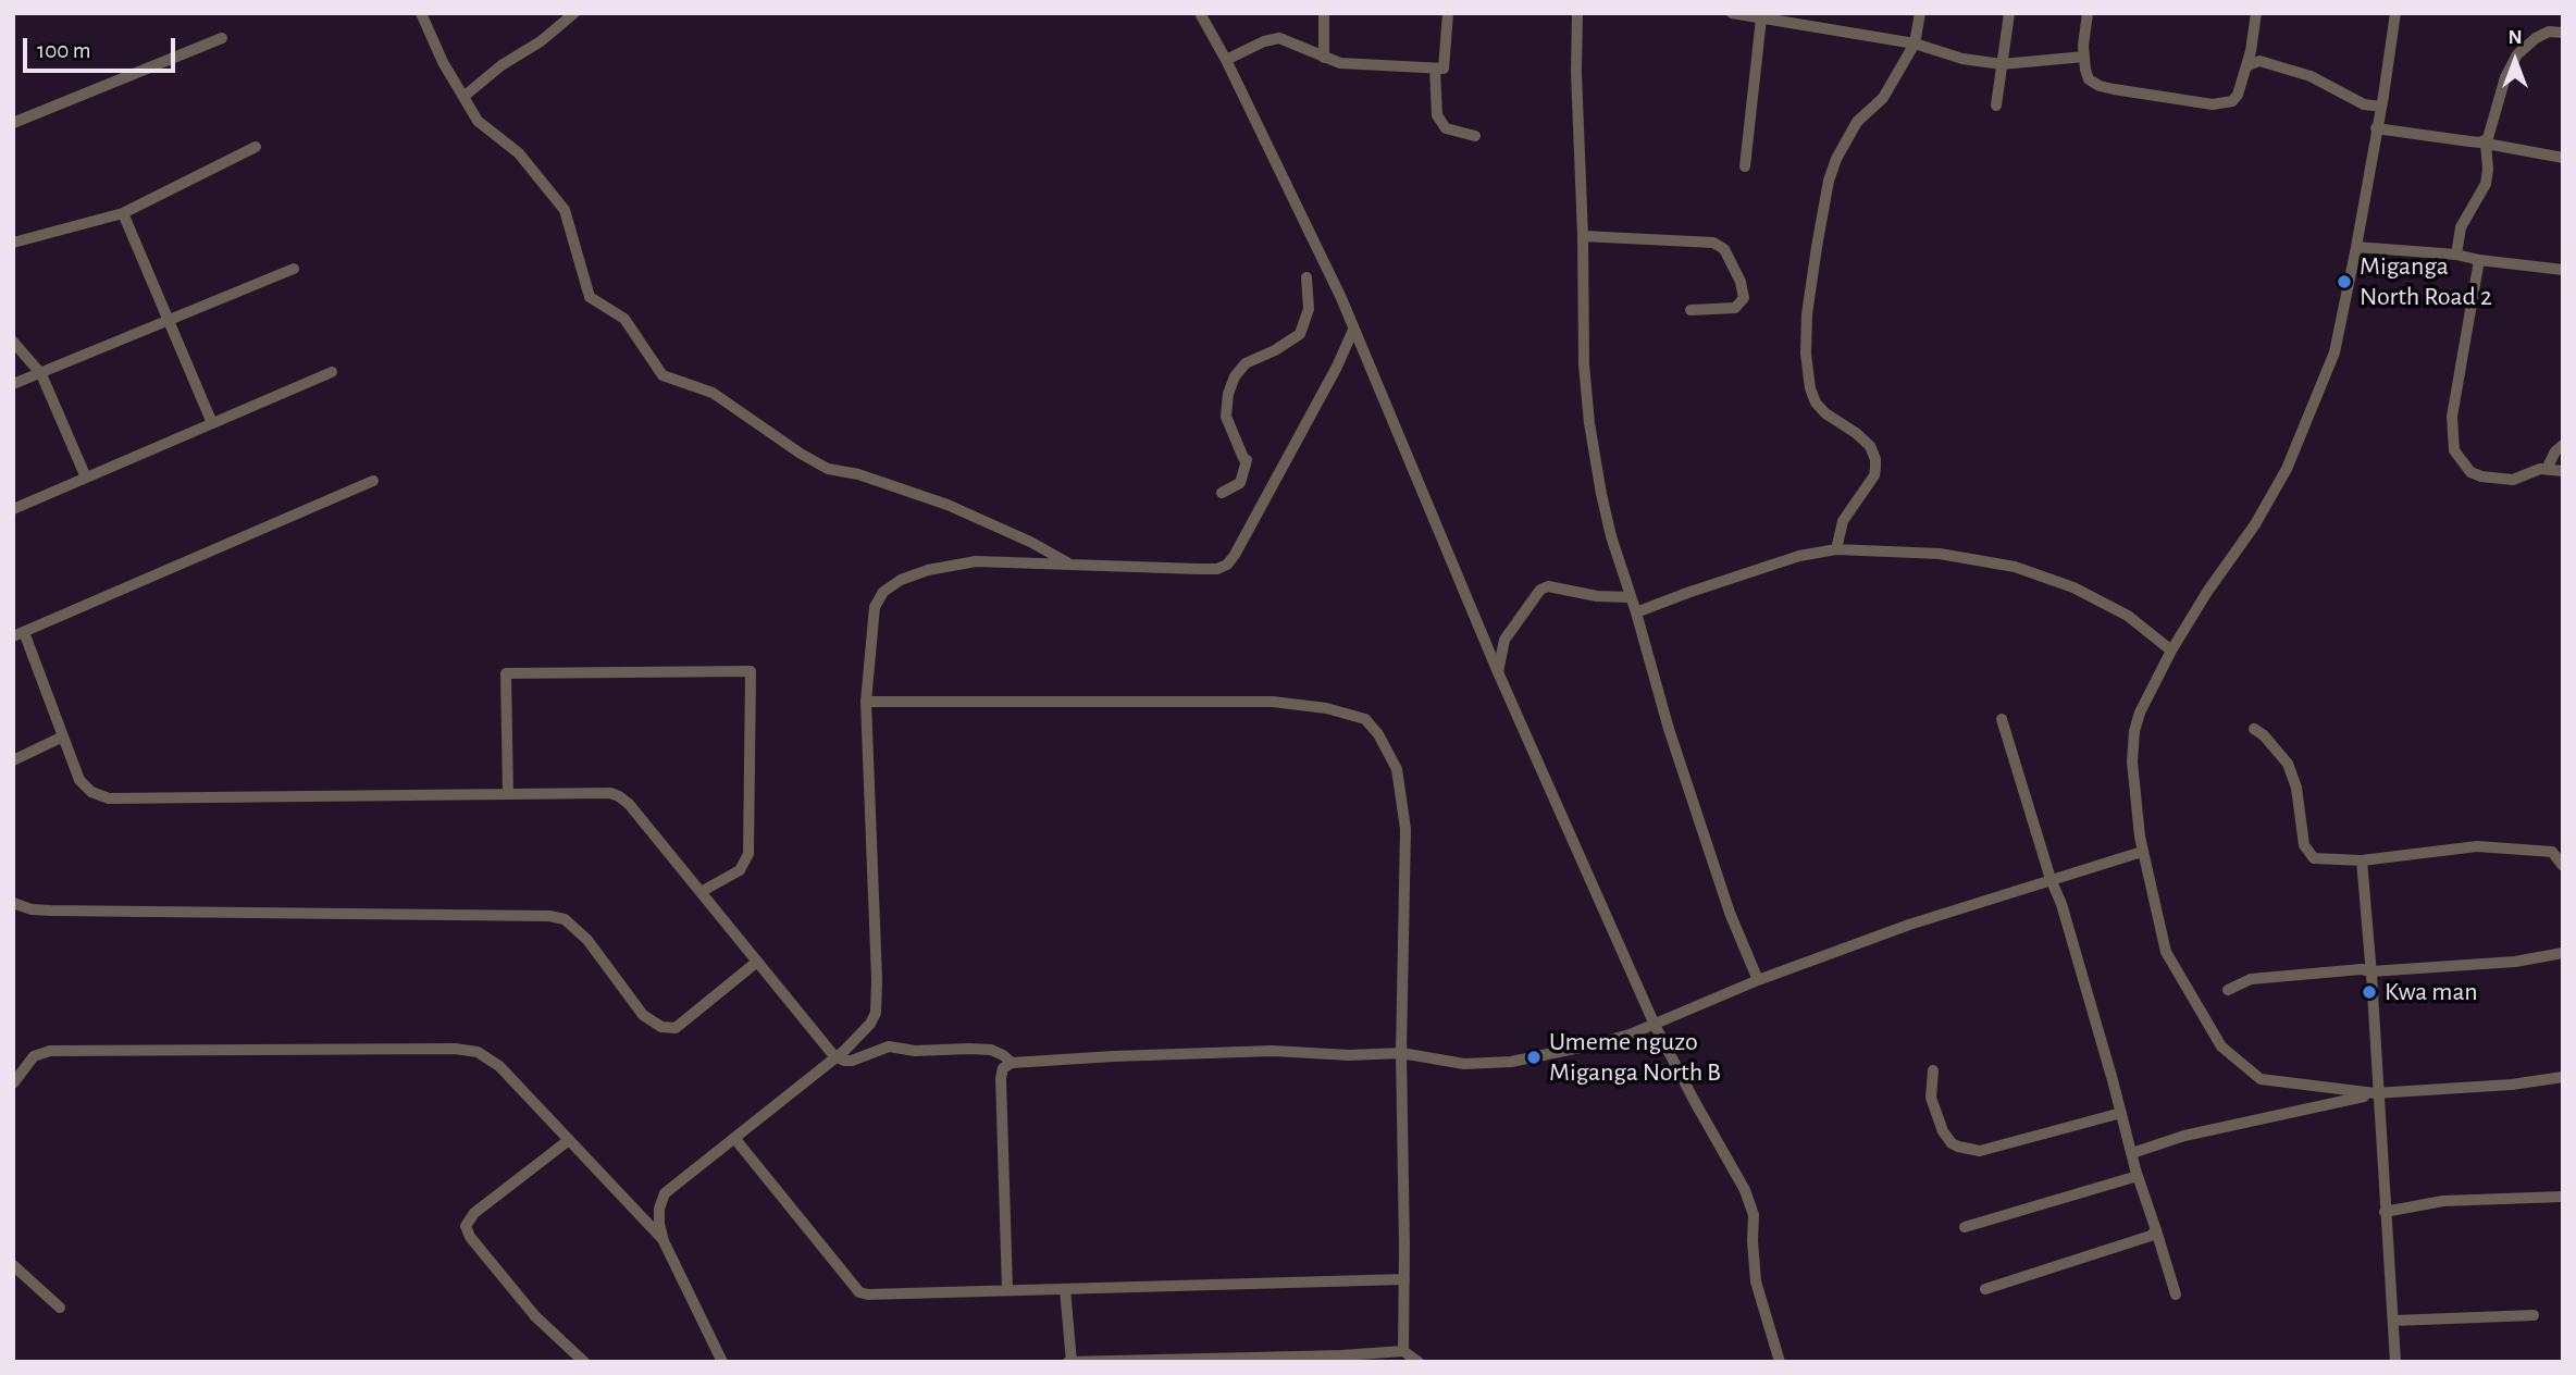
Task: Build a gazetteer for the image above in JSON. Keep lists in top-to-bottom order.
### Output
{
  "places": ["Miganga North Road 2", "Kwa man", "Umeme nguzo Miganga North B"],
  "scale_bar": "100 m",
  "north": "top"
}
